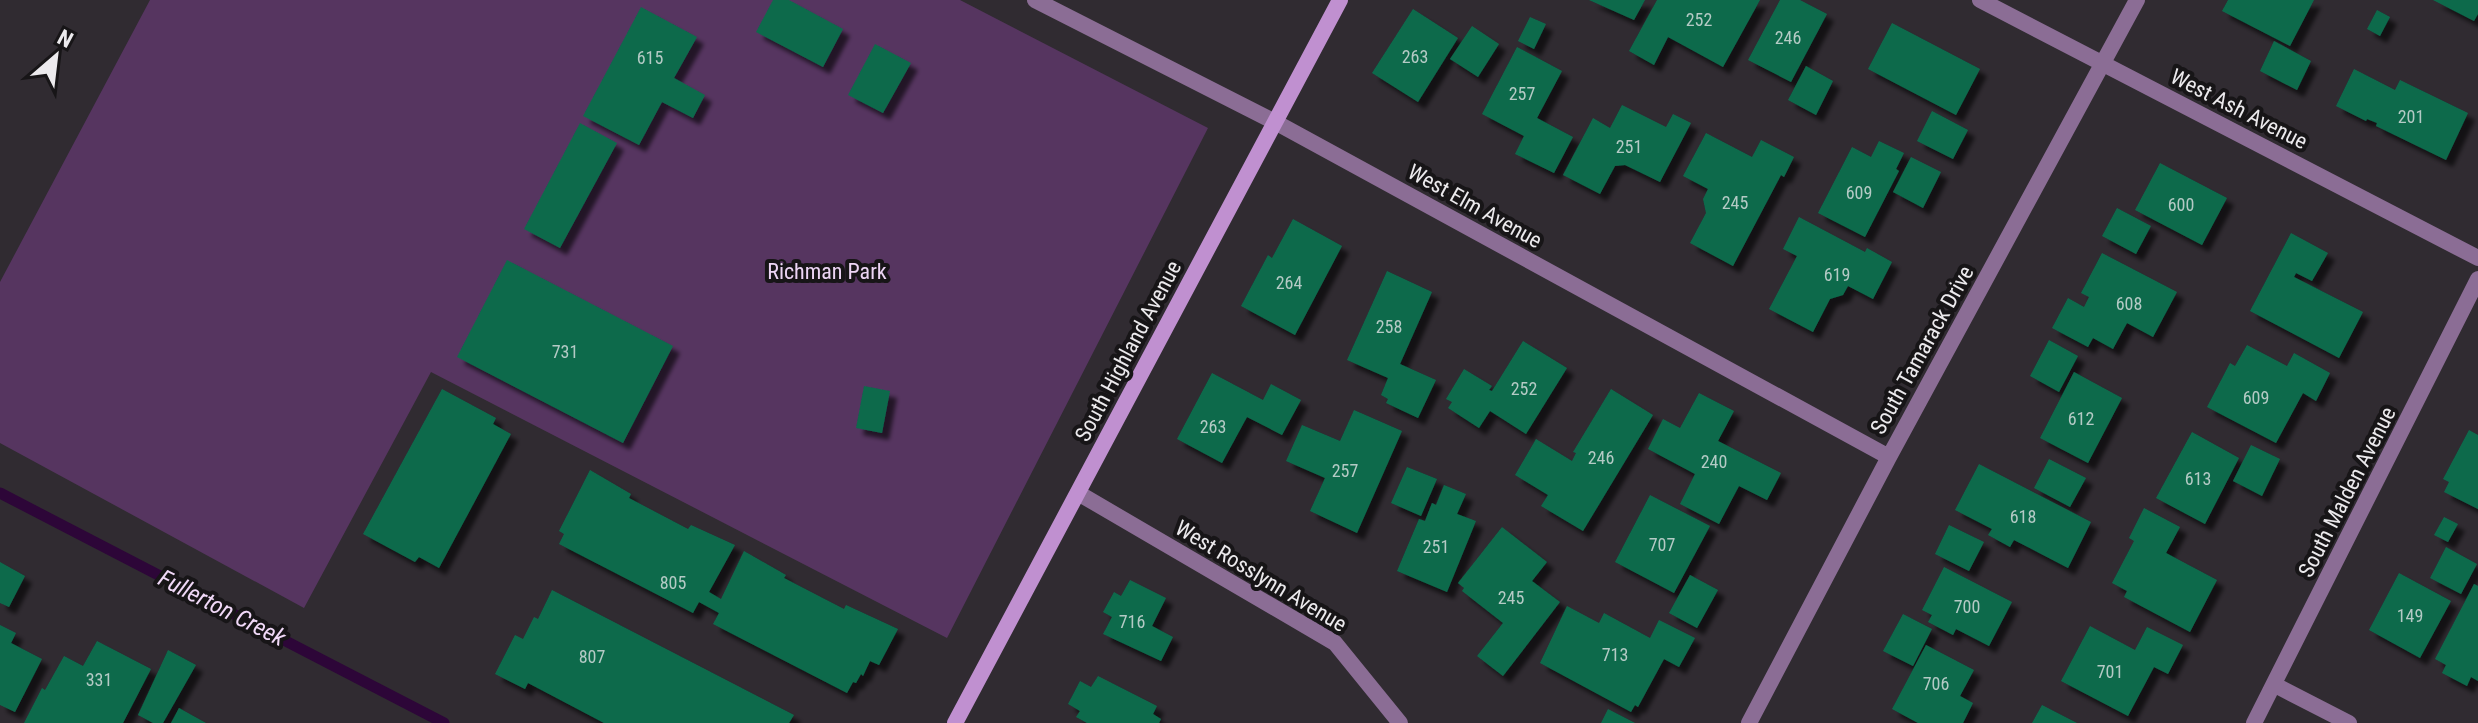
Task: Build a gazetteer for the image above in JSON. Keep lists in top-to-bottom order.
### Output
{
  "streets": {
    "street": [
      "West Ash Avenue",
      "West Elm Avenue",
      "South Tamarack Drive",
      "South Highland Avenue",
      "South Malden Avenue",
      "West Rosslynn Avenue"
    ]
  },
  "crossings": [
    ["West Ash Avenue", "South Tamarack Drive"],
    ["West Elm Avenue", "South Tamarack Drive"],
    ["West Elm Avenue", "South Highland Avenue"],
    ["South Highland Avenue", "West Rosslynn Avenue"]
  ],
  "water": ["Fullerton Creek"],
  "parks": ["Richman Park"],
  "house_numbers": [
    "252",
    "246",
    "263",
    "615",
    "257",
    "201",
    "251",
    "609",
    "245",
    "600",
    "619",
    "264",
    "608",
    "258",
    "731",
    "252",
    "609",
    "612",
    "263",
    "246",
    "240",
    "257",
    "613",
    "618",
    "707",
    "251",
    "805",
    "245",
    "700",
    "149",
    "716",
    "713",
    "807",
    "701",
    "331",
    "706"
  ],
  "north": "top right"
}
